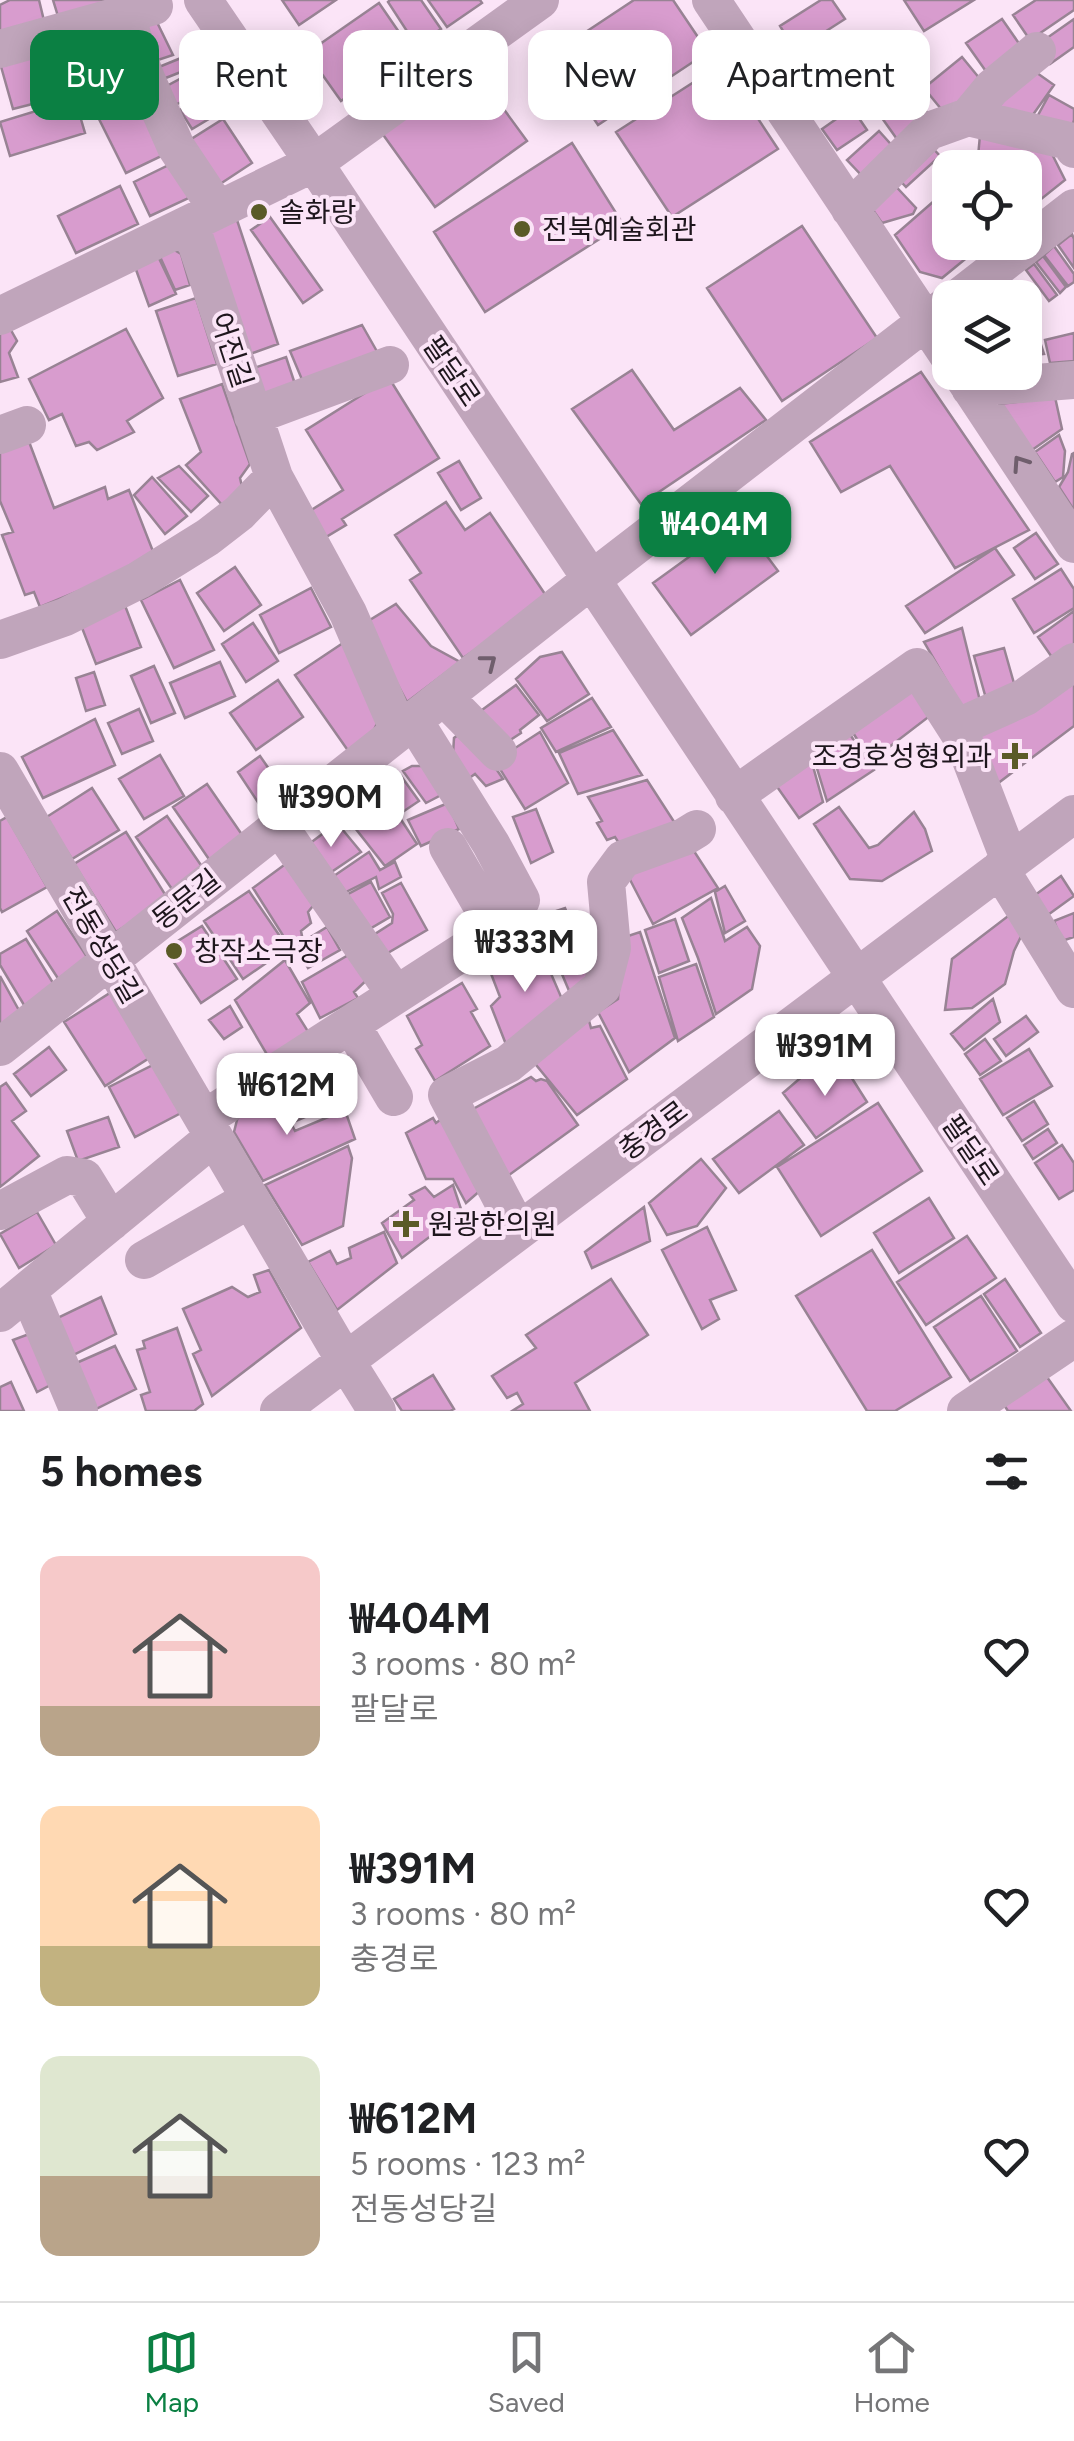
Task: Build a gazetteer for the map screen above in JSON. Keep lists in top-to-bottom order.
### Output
{
  "streets": {
    "street": [
      "어진길",
      "팔달로",
      "동문길",
      "전동성당길",
      "충경로"
    ]
  },
  "crossings": [
    ["어진길", "팔달로"],
    ["팔달로", "동문길"],
    ["팔달로", "충경로"],
    ["동문길", "전동성당길"],
    ["전동성당길", "충경로"]
  ],
  "places": {
    "other": ["솔화랑", "전북예술회관", "창작소극장"],
    "health": ["조경호성형외과", "원광한의원"]
  },
  "page": {
    "chip": [
      "Buy",
      "Rent",
      "Filters",
      "New",
      "Apartment"
    ],
    "price": [
      "₩404M",
      "₩390M",
      "₩333M",
      "₩391M",
      "₩612M"
    ],
    "heading": "5 homes",
    "list": [
      {
        "name": "₩404M",
        "note": "3 rooms · 80 m² · 팔달로"
      },
      {
        "name": "₩391M",
        "note": "3 rooms · 80 m² · 충경로"
      },
      {
        "name": "₩612M",
        "note": "5 rooms · 123 m² · 전동성당길"
      }
    ],
    "tabs": ["Map", "Saved", "Home"]
  }
}
